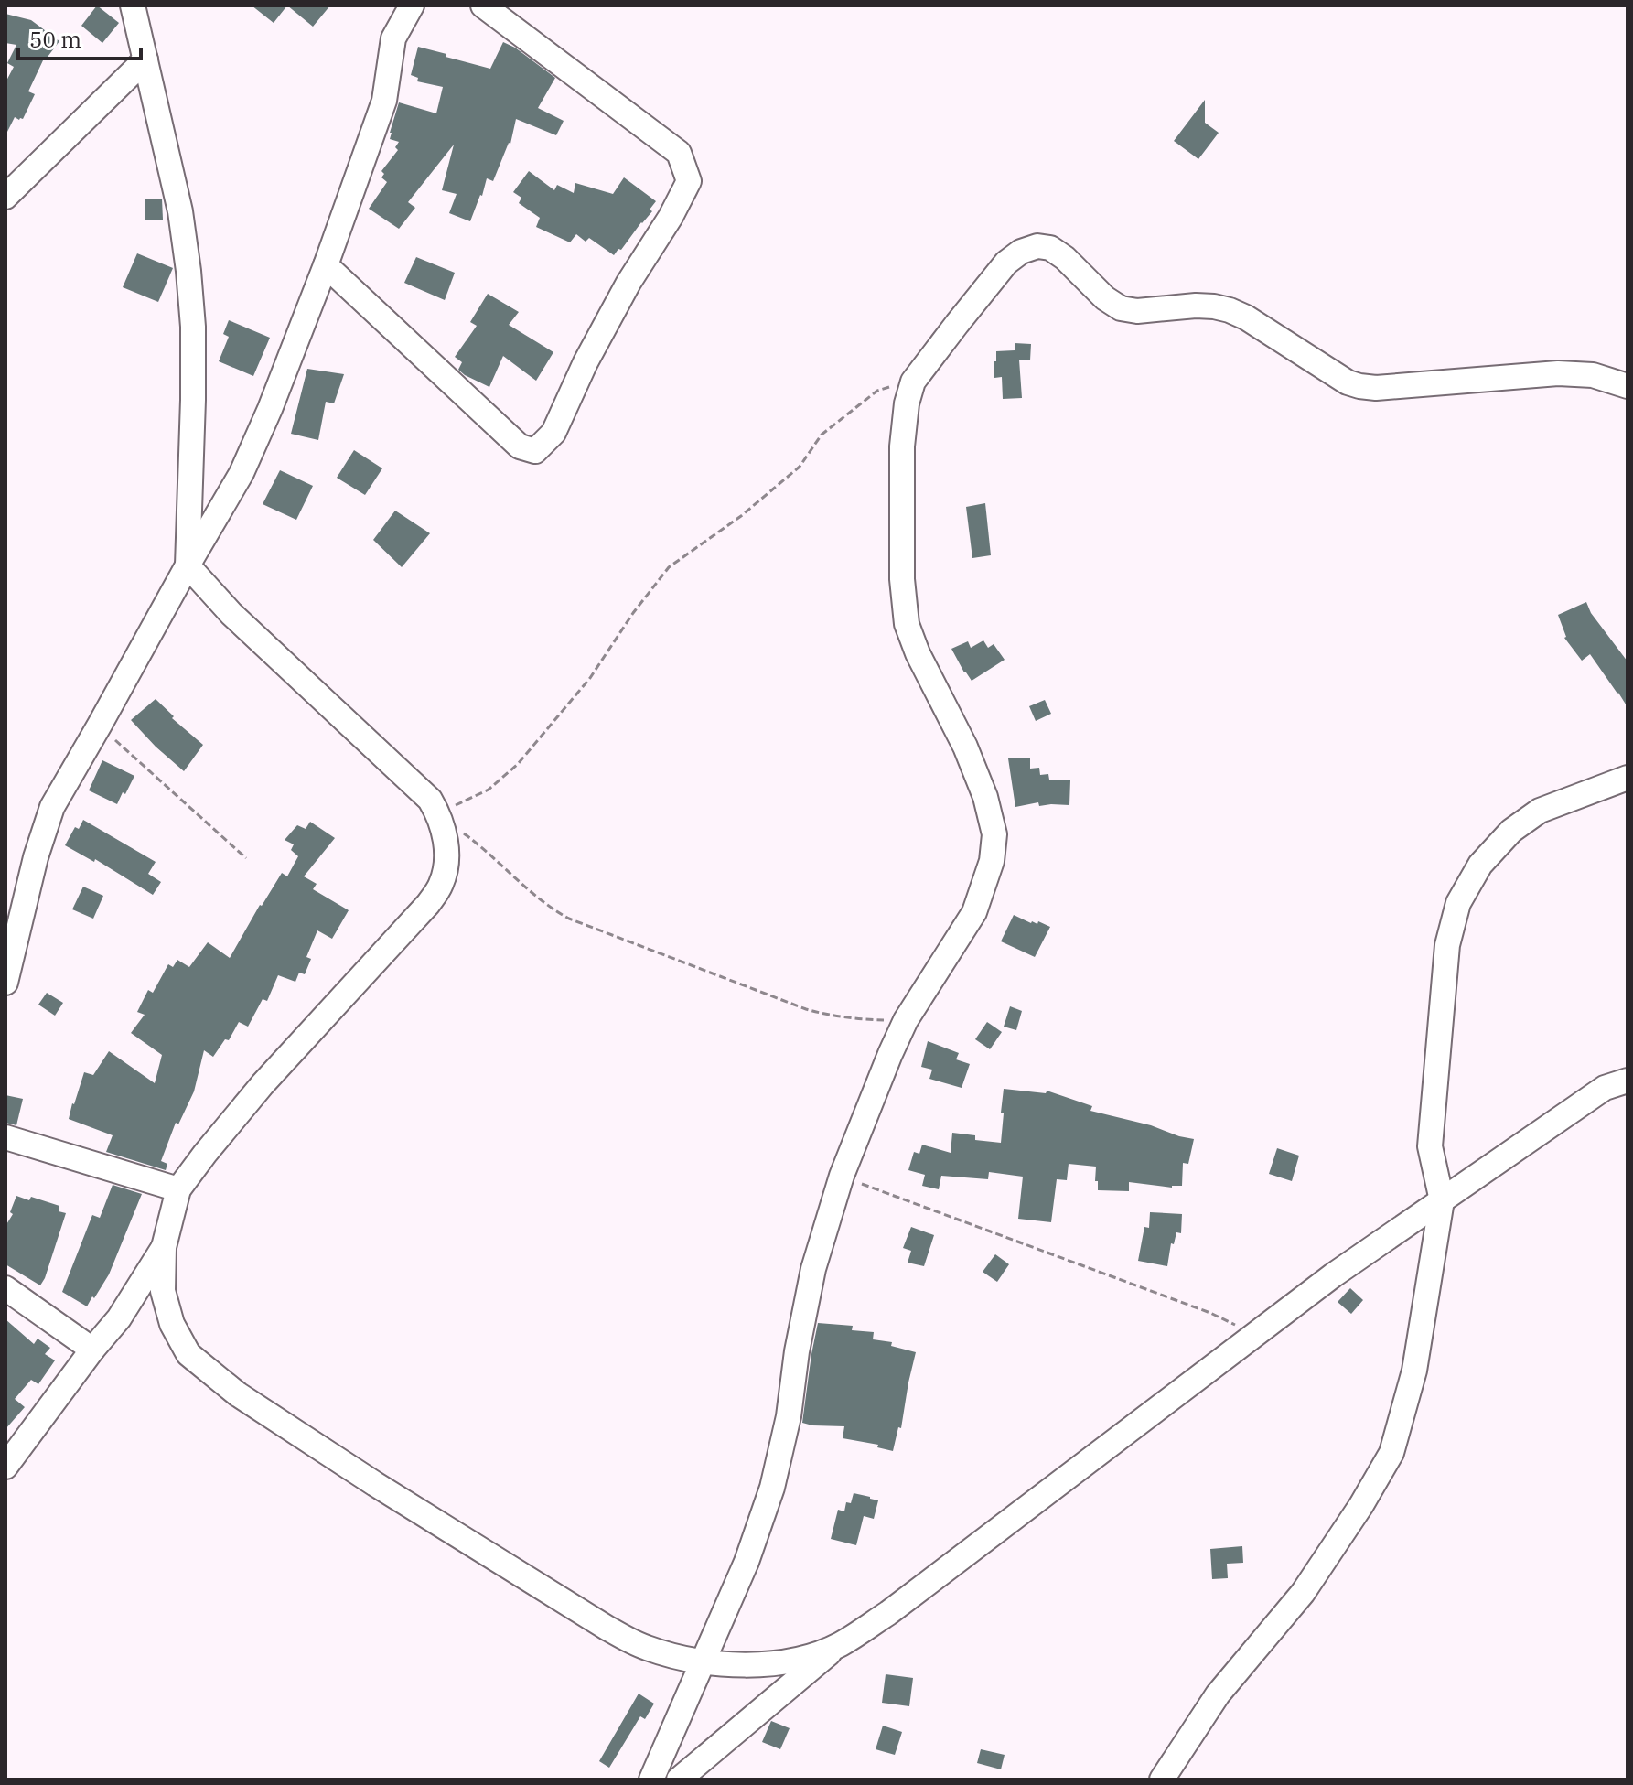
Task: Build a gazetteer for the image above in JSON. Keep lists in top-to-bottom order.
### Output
{
  "scale_bar": "50 m"
}
